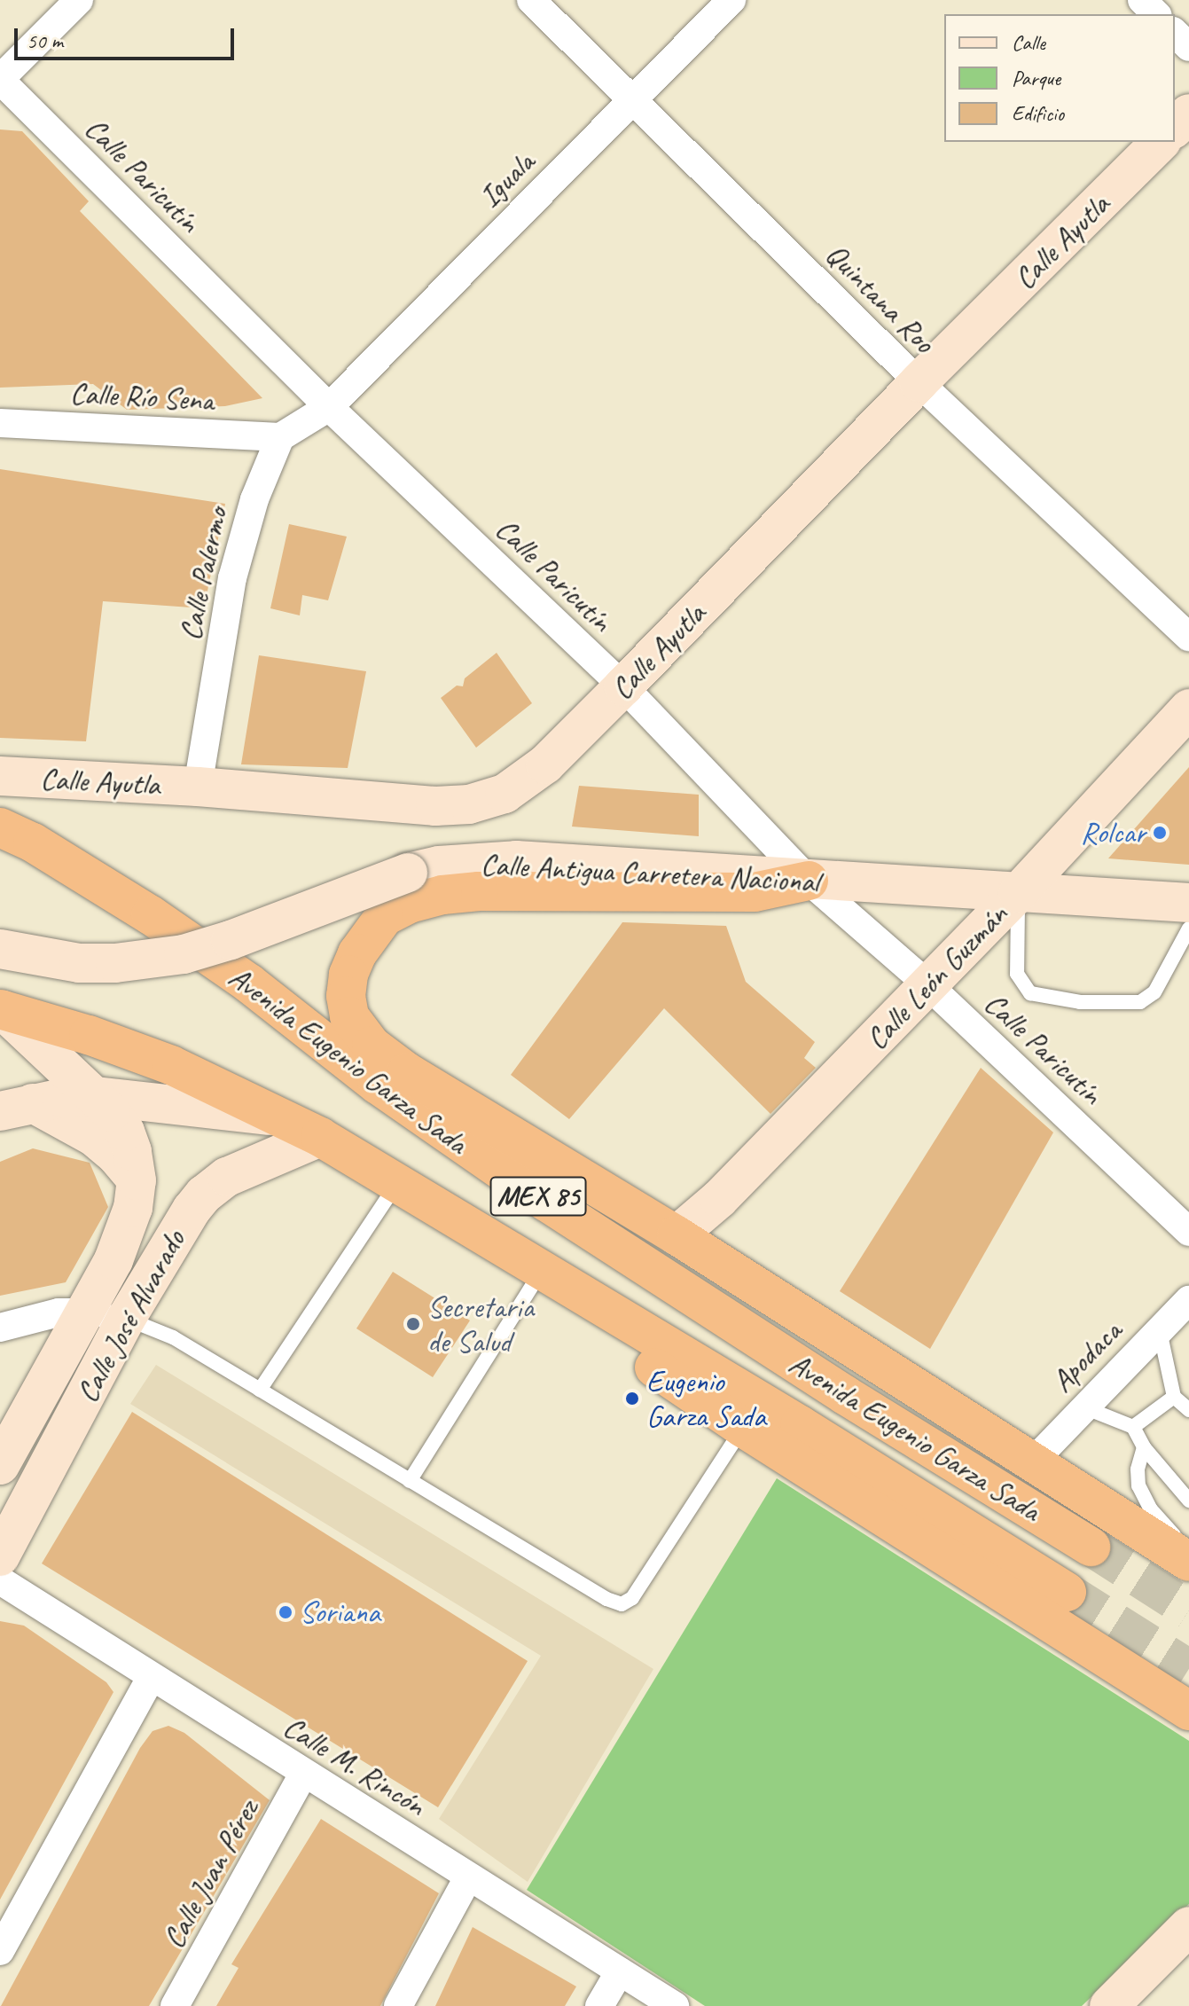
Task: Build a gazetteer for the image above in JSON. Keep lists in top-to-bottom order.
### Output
{
  "streets": {
    "highway": ["Avenida Eugenio Garza Sada", "MEX 85"],
    "main road": [
      "Calle Ayutla",
      "Calle Antigua Carretera Nacional",
      "Calle León Guzmán",
      "Calle José Alvarado"
    ],
    "street": [
      "Calle Paricutín",
      "Iguala",
      "Quintana Roo",
      "Calle Río Sena",
      "Calle Palermo",
      "Apodaca",
      "Calle M. Rincón",
      "Calle Juan Pérez"
    ]
  },
  "crossings": [
    ["Calle Paricutín", "Iguala"],
    ["Calle Paricutín", "Calle Ayutla"],
    ["Calle Paricutín", "Calle Antigua Carretera Nacional"],
    ["Calle Paricutín", "Calle León Guzmán"],
    ["Iguala", "Quintana Roo"],
    ["Calle Ayutla", "Quintana Roo"],
    ["Calle Ayutla", "Calle Palermo"],
    ["Calle Río Sena", "Calle Palermo"],
    ["Calle Antigua Carretera Nacional", "Calle León Guzmán"],
    ["Avenida Eugenio Garza Sada", "Calle José Alvarado"],
    ["Calle M. Rincón", "Calle Juan Pérez"]
  ],
  "places": [
    "Rolcar",
    "Secretaria de Salud",
    "Eugenio Garza Sada",
    "Soriana"
  ],
  "legend": ["Calle", "Parque", "Edificio"],
  "scale_bar": "50 m"
}
